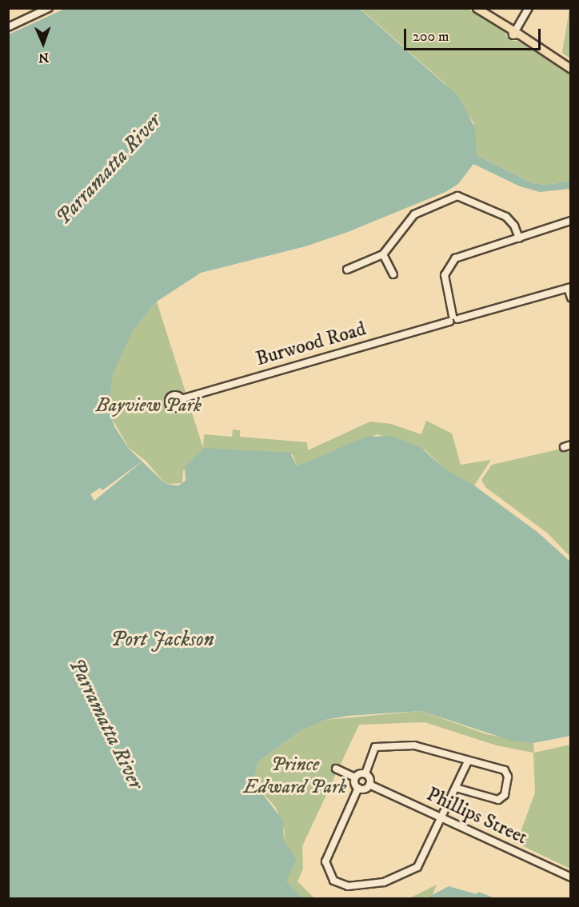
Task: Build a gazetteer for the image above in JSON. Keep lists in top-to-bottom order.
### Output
{
  "streets": {
    "street": ["Burwood Road", "Phillips Street"]
  },
  "water": ["Parramatta River", "Port Jackson"],
  "parks": ["Bayview Park", "Prince Edward Park"],
  "scale_bar": "200 m",
  "north": "bottom"
}
